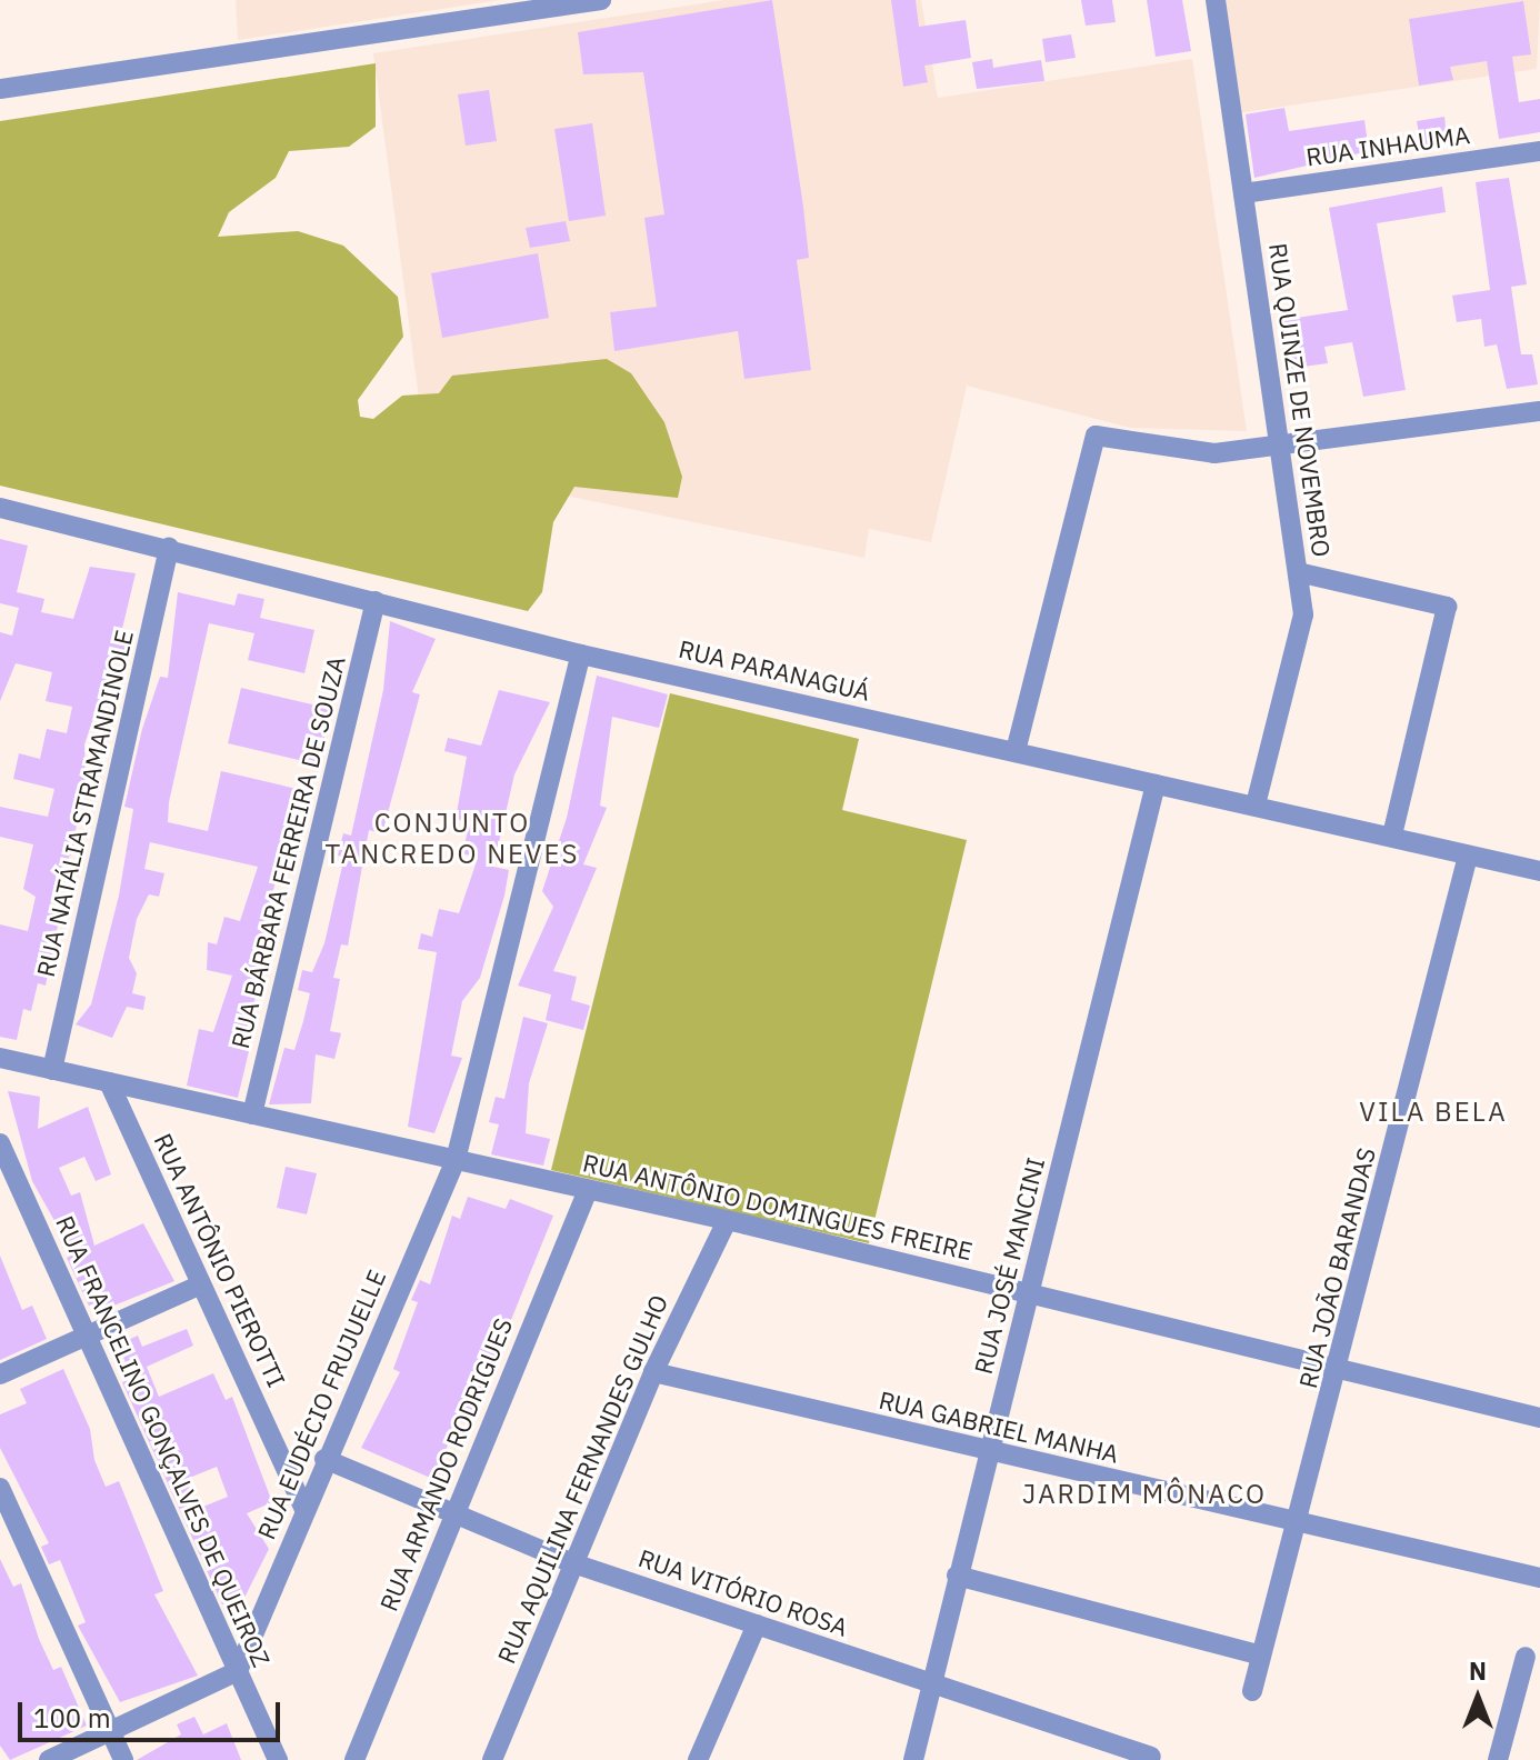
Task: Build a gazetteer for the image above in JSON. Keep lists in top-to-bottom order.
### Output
{
  "streets": {
    "street": [
      "RUA INHAUMA",
      "RUA QUINZE DE NOVEMBRO",
      "RUA PARANAGUÁ",
      "RUA NATÁLIA STRAMANDINOLE",
      "RUA BÁRBARA FERREIRA DE SOUZA",
      "RUA ANTÔNIO DOMINGUES FREIRE",
      "RUA ANTÔNIO PIEROTTI",
      "RUA JOSÉ MANCINI",
      "RUA JOÃO BARANDAS",
      "RUA EUDÉCIO FRUJUELLE",
      "RUA GABRIEL MANHA",
      "RUA FRANCELINO GONÇALVES DE QUEIROZ",
      "RUA ARMANDO RODRIGUES",
      "RUA AQUILINA FERNANDES GULHO",
      "RUA VITÓRIO ROSA"
    ]
  },
  "crossings": [
    ["RUA INHAUMA", "RUA QUINZE DE NOVEMBRO"],
    ["RUA QUINZE DE NOVEMBRO", "RUA PARANAGUÁ"],
    ["RUA PARANAGUÁ", "RUA NATÁLIA STRAMANDINOLE"],
    ["RUA PARANAGUÁ", "RUA BÁRBARA FERREIRA DE SOUZA"],
    ["RUA PARANAGUÁ", "RUA JOSÉ MANCINI"],
    ["RUA PARANAGUÁ", "RUA JOÃO BARANDAS"],
    ["RUA PARANAGUÁ", "RUA EUDÉCIO FRUJUELLE"],
    ["RUA NATÁLIA STRAMANDINOLE", "RUA ANTÔNIO DOMINGUES FREIRE"],
    ["RUA BÁRBARA FERREIRA DE SOUZA", "RUA ANTÔNIO DOMINGUES FREIRE"],
    ["RUA ANTÔNIO DOMINGUES FREIRE", "RUA ANTÔNIO PIEROTTI"],
    ["RUA ANTÔNIO DOMINGUES FREIRE", "RUA JOSÉ MANCINI"],
    ["RUA ANTÔNIO DOMINGUES FREIRE", "RUA JOÃO BARANDAS"],
    ["RUA ANTÔNIO DOMINGUES FREIRE", "RUA EUDÉCIO FRUJUELLE"],
    ["RUA ANTÔNIO DOMINGUES FREIRE", "RUA ARMANDO RODRIGUES"],
    ["RUA ANTÔNIO DOMINGUES FREIRE", "RUA AQUILINA FERNANDES GULHO"],
    ["RUA ANTÔNIO PIEROTTI", "RUA EUDÉCIO FRUJUELLE"],
    ["RUA JOSÉ MANCINI", "RUA GABRIEL MANHA"],
    ["RUA JOSÉ MANCINI", "RUA VITÓRIO ROSA"],
    ["RUA JOÃO BARANDAS", "RUA GABRIEL MANHA"],
    ["RUA EUDÉCIO FRUJUELLE", "RUA FRANCELINO GONÇALVES DE QUEIROZ"],
    ["RUA EUDÉCIO FRUJUELLE", "RUA VITÓRIO ROSA"],
    ["RUA GABRIEL MANHA", "RUA AQUILINA FERNANDES GULHO"],
    ["RUA ARMANDO RODRIGUES", "RUA VITÓRIO ROSA"],
    ["RUA AQUILINA FERNANDES GULHO", "RUA VITÓRIO ROSA"]
  ],
  "districts": ["CONJUNTO TANCREDO NEVES", "VILA BELA", "JARDIM MÔNACO"],
  "scale_bar": "100 m",
  "north": "top"
}
